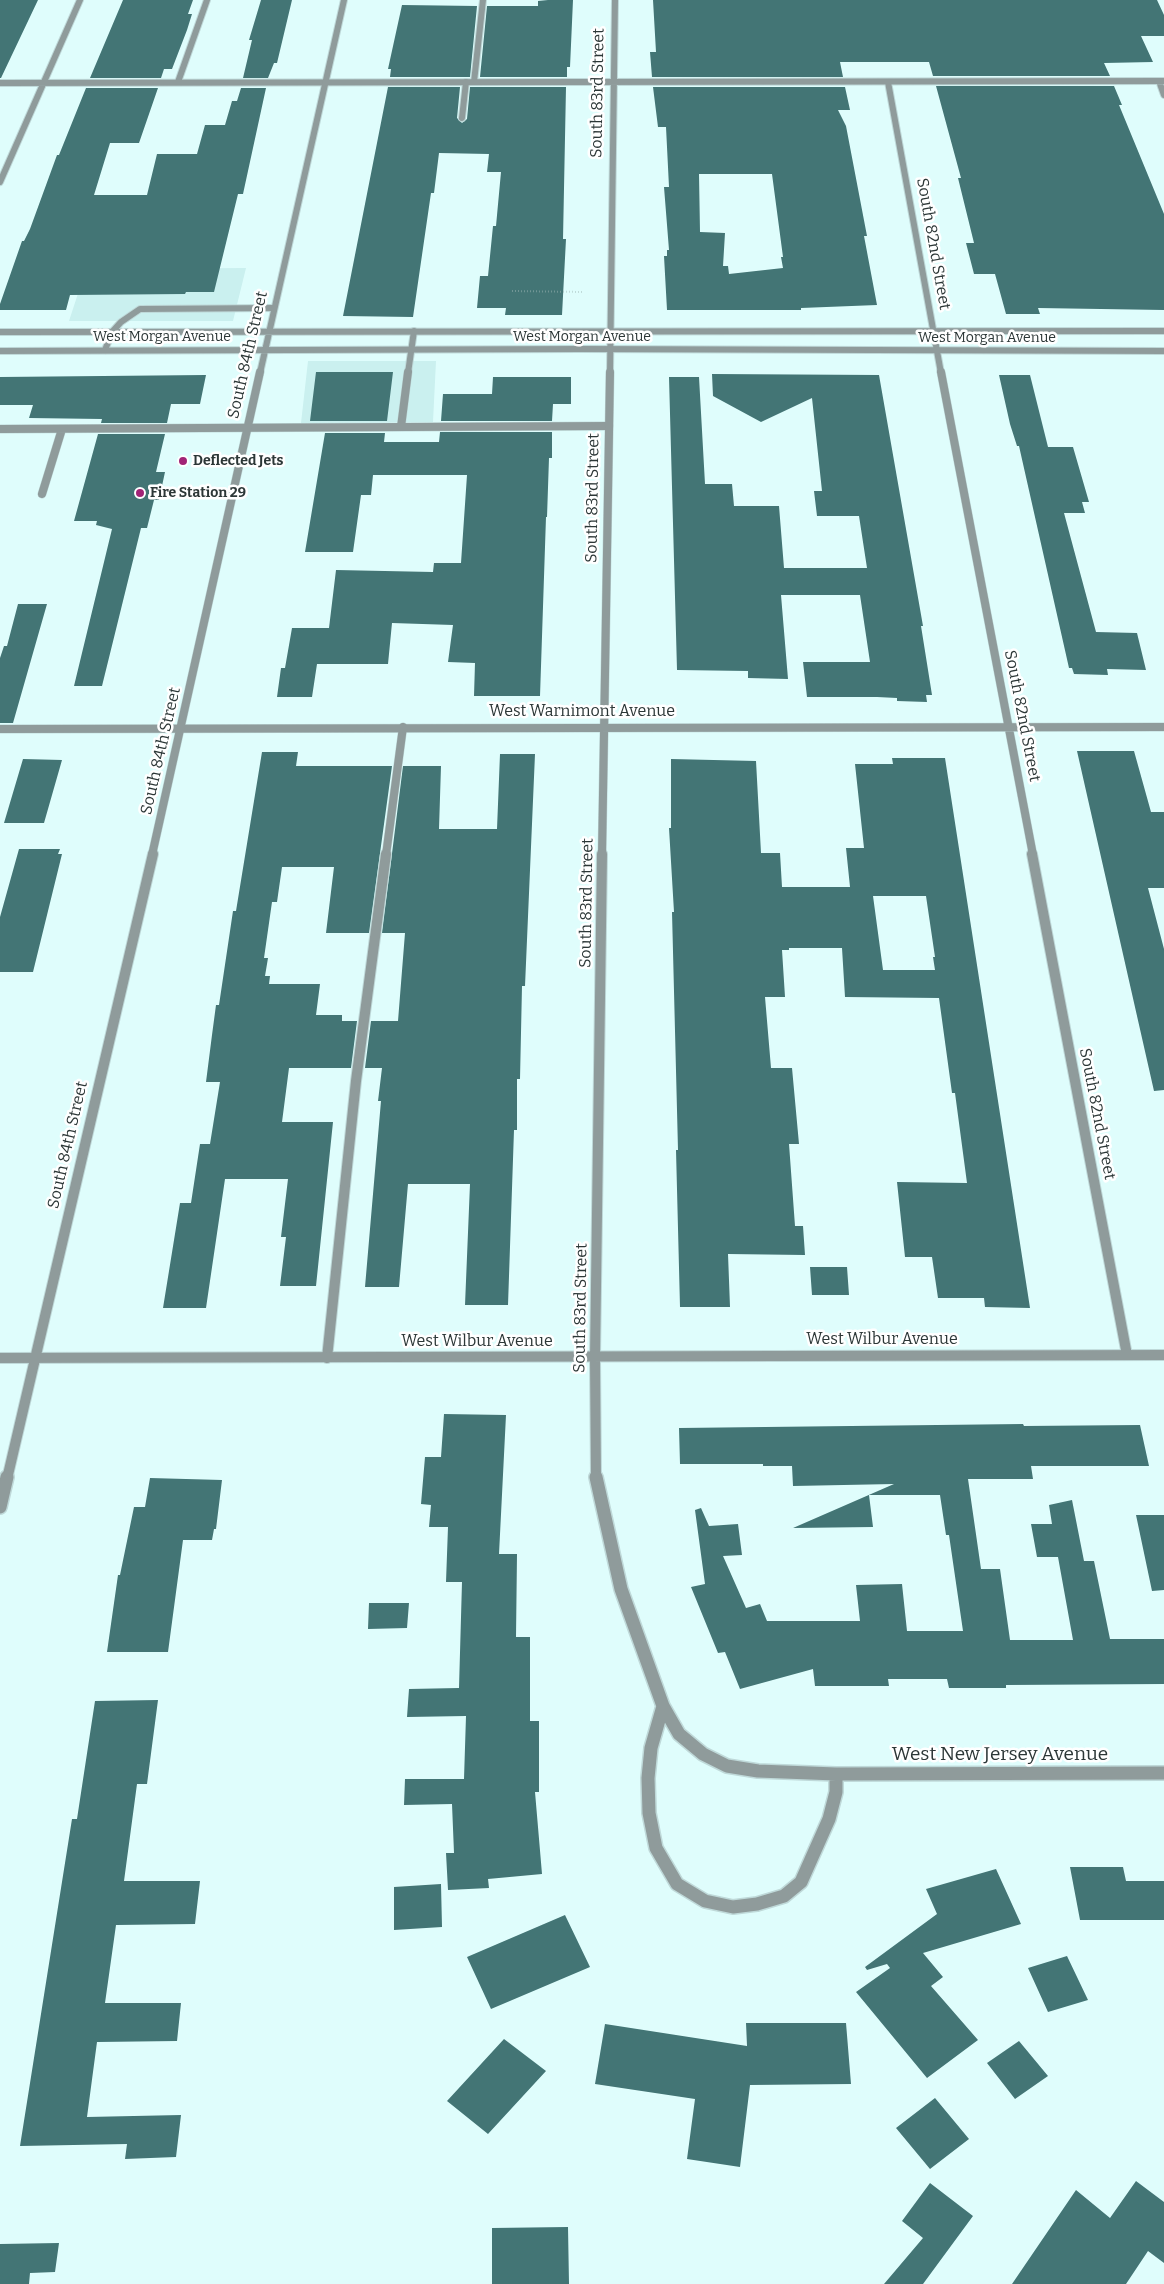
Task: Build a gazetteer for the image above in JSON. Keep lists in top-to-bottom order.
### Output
{
  "streets": {
    "street": [
      "South 83rd Street",
      "South 82nd Street",
      "West Morgan Avenue",
      "South 84th Street",
      "West Warnimont Avenue",
      "West Wilbur Avenue",
      "West New Jersey Avenue"
    ]
  },
  "crossings": [
    ["South 83rd Street", "West Morgan Avenue"],
    ["South 83rd Street", "West Warnimont Avenue"],
    ["South 83rd Street", "West Wilbur Avenue"],
    ["South 83rd Street", "West New Jersey Avenue"],
    ["South 82nd Street", "West Morgan Avenue"],
    ["South 82nd Street", "West Warnimont Avenue"],
    ["South 82nd Street", "West Wilbur Avenue"],
    ["West Morgan Avenue", "South 84th Street"],
    ["South 84th Street", "West Warnimont Avenue"],
    ["South 84th Street", "West Wilbur Avenue"]
  ],
  "places": ["Deflected Jets", "Fire Station 29"]
}
